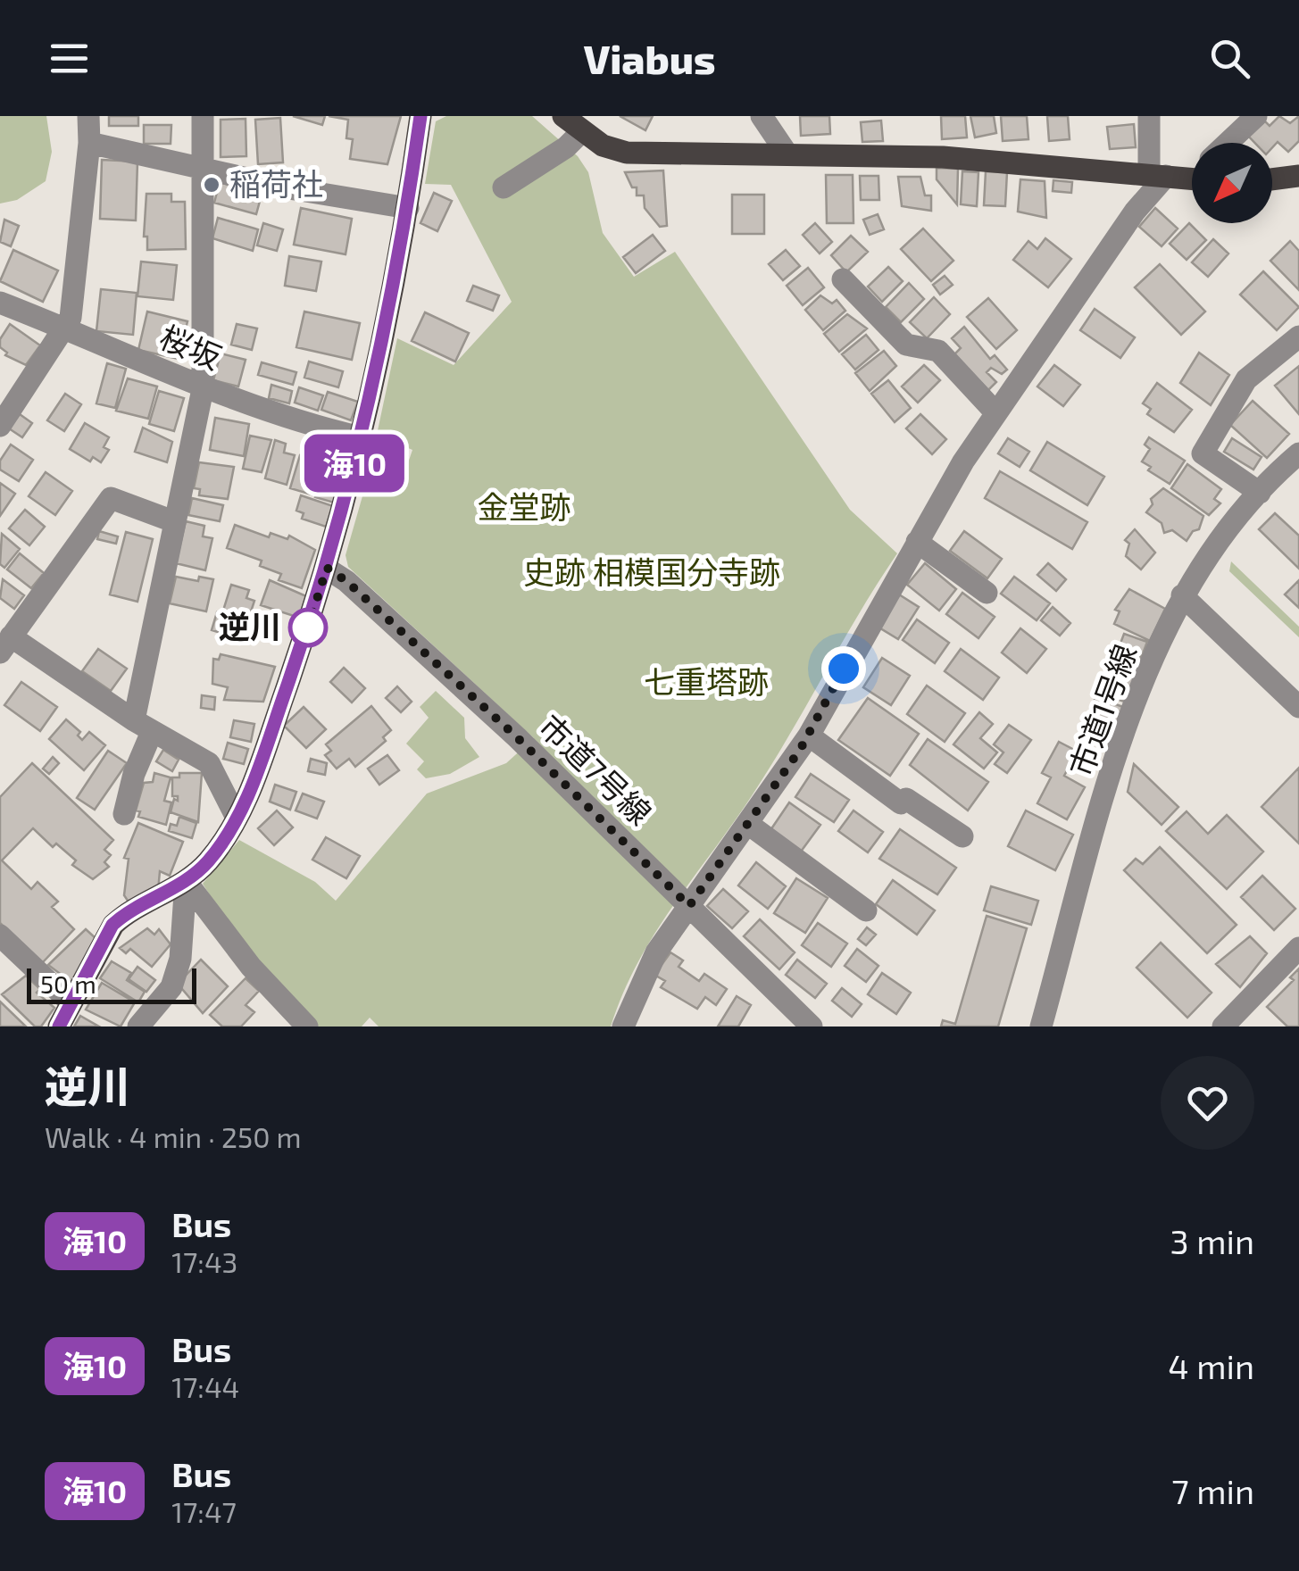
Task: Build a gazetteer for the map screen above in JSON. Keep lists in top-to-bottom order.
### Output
{
  "streets": {
    "street": ["桜坂", "市道1号線", "市道7号線"]
  },
  "parks": ["金堂跡", "史跡 相模国分寺跡", "七重塔跡"],
  "places": ["稲荷社", "逆川"],
  "lines": ["bus line 海10"],
  "scale_bar": "50 m",
  "north": "bottom left",
  "page": {
    "header": "Viabus",
    "on_map": "海10",
    "scale": "50 m",
    "heading": ["逆川", "Walk · 4 min · 250 m"],
    "list": [
      {
        "mark": "海10",
        "name": "Bus",
        "note": "17:43",
        "value": "3 min"
      },
      {
        "mark": "海10",
        "name": "Bus",
        "note": "17:44",
        "value": "4 min"
      },
      {
        "mark": "海10",
        "name": "Bus",
        "note": "17:47",
        "value": "7 min"
      }
    ]
  }
}
